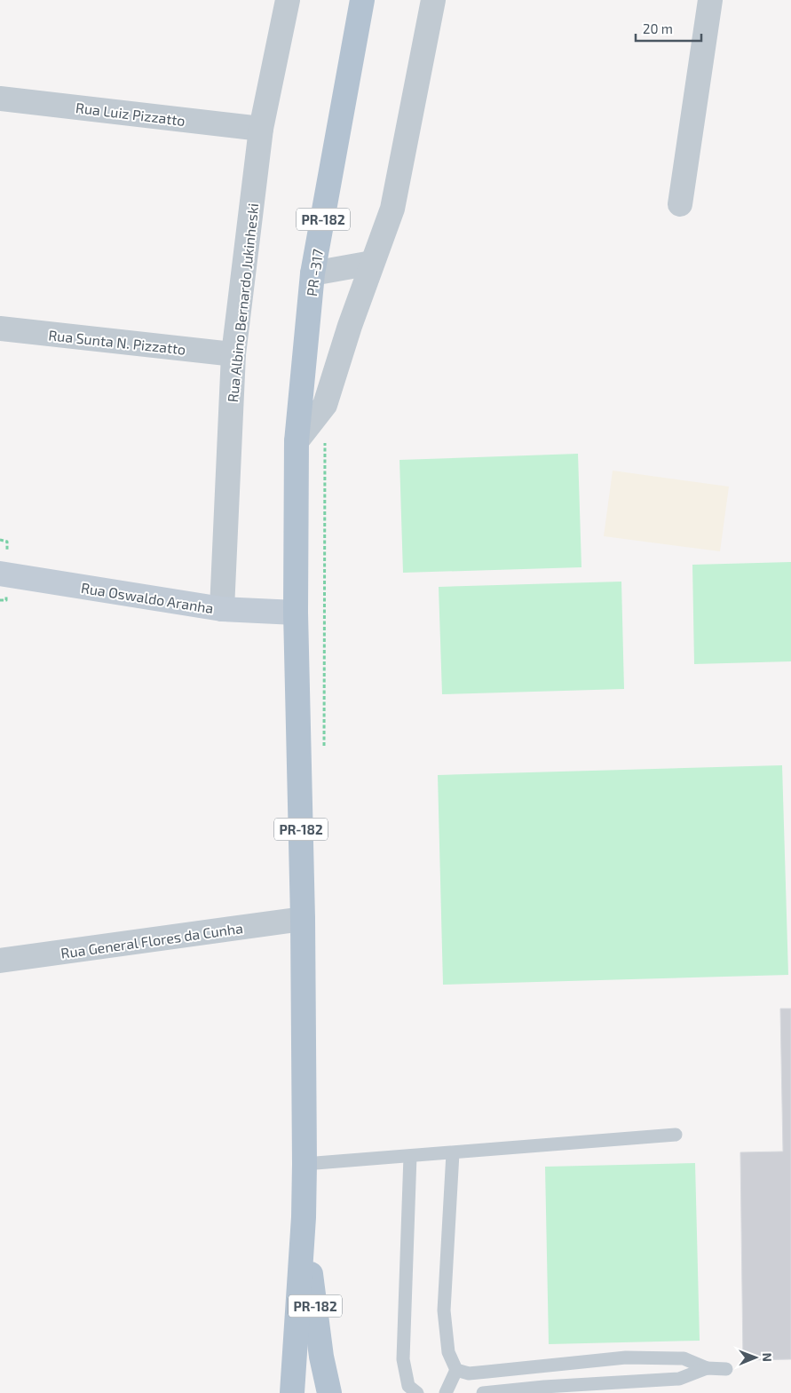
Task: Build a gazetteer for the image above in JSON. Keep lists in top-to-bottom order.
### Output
{
  "streets": {
    "main road": ["PR-182", "PR -317"],
    "street": [
      "Rua Luiz Pizzatto",
      "Rua Albino Bernardo Jukinheski",
      "Rua Sunta N. Pizzatto",
      "Rua Oswaldo Aranha",
      "Rua General Flores da Cunha"
    ]
  },
  "crossings": [
    ["Rua Luiz Pizzatto", "Rua Albino Bernardo Jukinheski"],
    ["PR-182", "PR -317"],
    ["PR-182", "Rua Oswaldo Aranha"],
    ["PR-182", "Rua General Flores da Cunha"],
    ["Rua Albino Bernardo Jukinheski", "Rua Sunta N. Pizzatto"],
    ["Rua Albino Bernardo Jukinheski", "Rua Oswaldo Aranha"]
  ],
  "scale_bar": "20 m",
  "north": "right"
}
